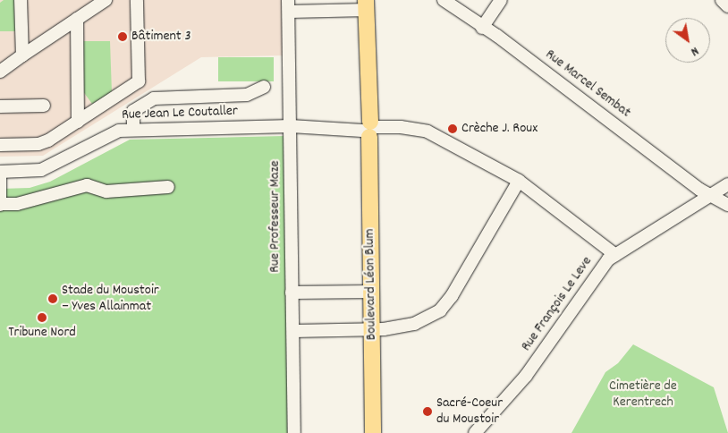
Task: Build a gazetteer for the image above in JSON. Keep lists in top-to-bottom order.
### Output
{
  "streets": {
    "main road": ["Boulevard Léon Blum"],
    "street": [
      "Rue Marcel Sembat",
      "Rue Jean Le Coutaller",
      "Rue Professeur Maze",
      "Rue François Le Leve"
    ]
  },
  "crossings": [
    ["Rue Marcel Sembat", "Rue François Le Leve"],
    ["Rue Jean Le Coutaller", "Rue Professeur Maze"],
    ["Rue Jean Le Coutaller", "Boulevard Léon Blum"],
    ["Rue Jean Le Coutaller", "Rue François Le Leve"]
  ],
  "parks": ["Cimetière de Kerentrech"],
  "places": [
    "Bâtiment 3",
    "Crèche J. Roux",
    "Stade du Moustoir – Yves Allainmat",
    "Tribune Nord",
    "Sacré-Coeur du Moustoir"
  ],
  "north": "bottom right"
}
